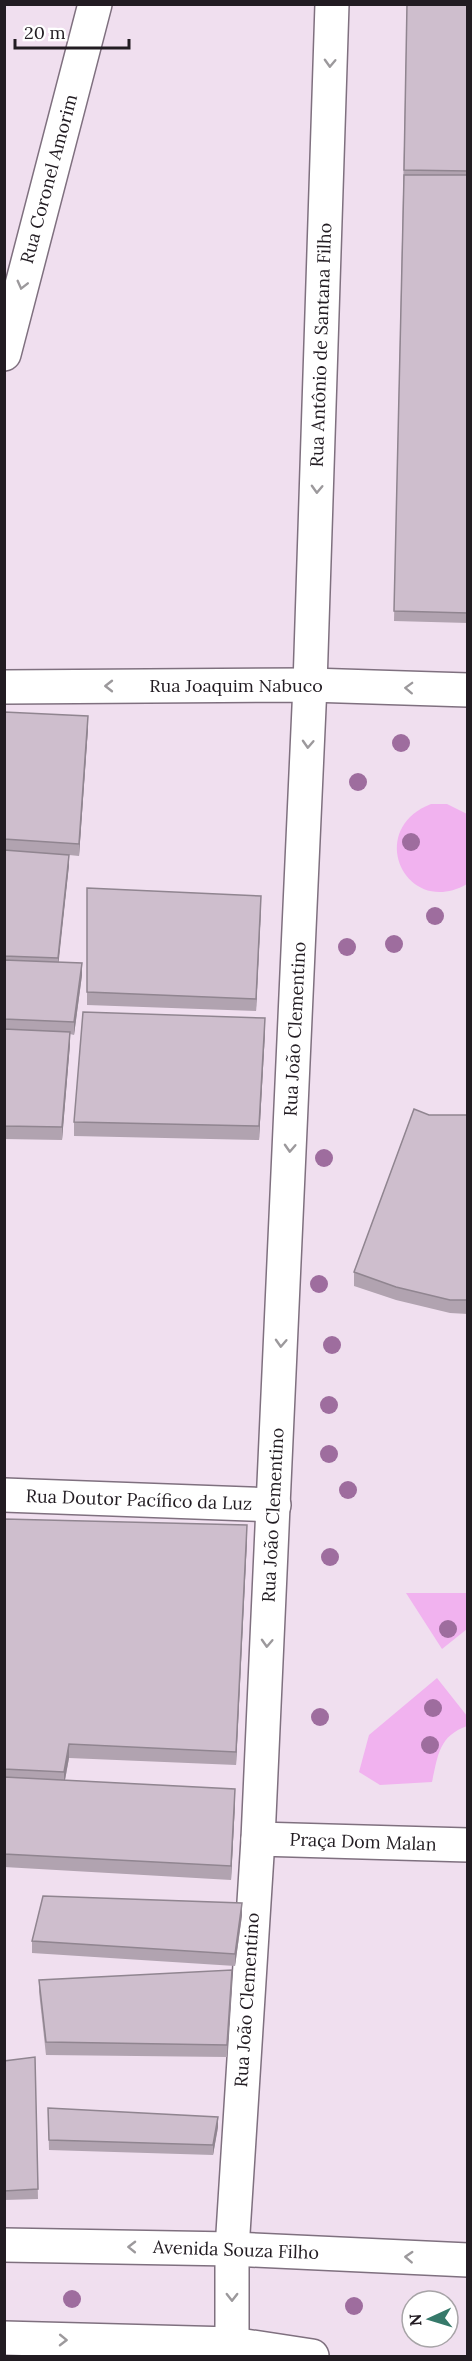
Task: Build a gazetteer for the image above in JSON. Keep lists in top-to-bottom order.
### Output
{
  "streets": {
    "main road": [
      "Rua Coronel Amorim",
      "Rua Antônio de Santana Filho",
      "Rua Joaquim Nabuco",
      "Rua João Clementino",
      "Rua Doutor Pacífico da Luz",
      "Praça Dom Malan",
      "Avenida Souza Filho"
    ]
  },
  "crossings": [
    ["Rua Antônio de Santana Filho", "Rua Joaquim Nabuco"],
    ["Rua Antônio de Santana Filho", "Rua João Clementino"],
    ["Rua Joaquim Nabuco", "Rua João Clementino"],
    ["Rua João Clementino", "Rua Doutor Pacífico da Luz"],
    ["Rua João Clementino", "Praça Dom Malan"],
    ["Rua João Clementino", "Avenida Souza Filho"]
  ],
  "one_way": [
    "Rua Coronel Amorim",
    "Rua Antônio de Santana Filho",
    "Rua Joaquim Nabuco",
    "Rua João Clementino"
  ],
  "scale_bar": "20 m",
  "north": "left"
}
